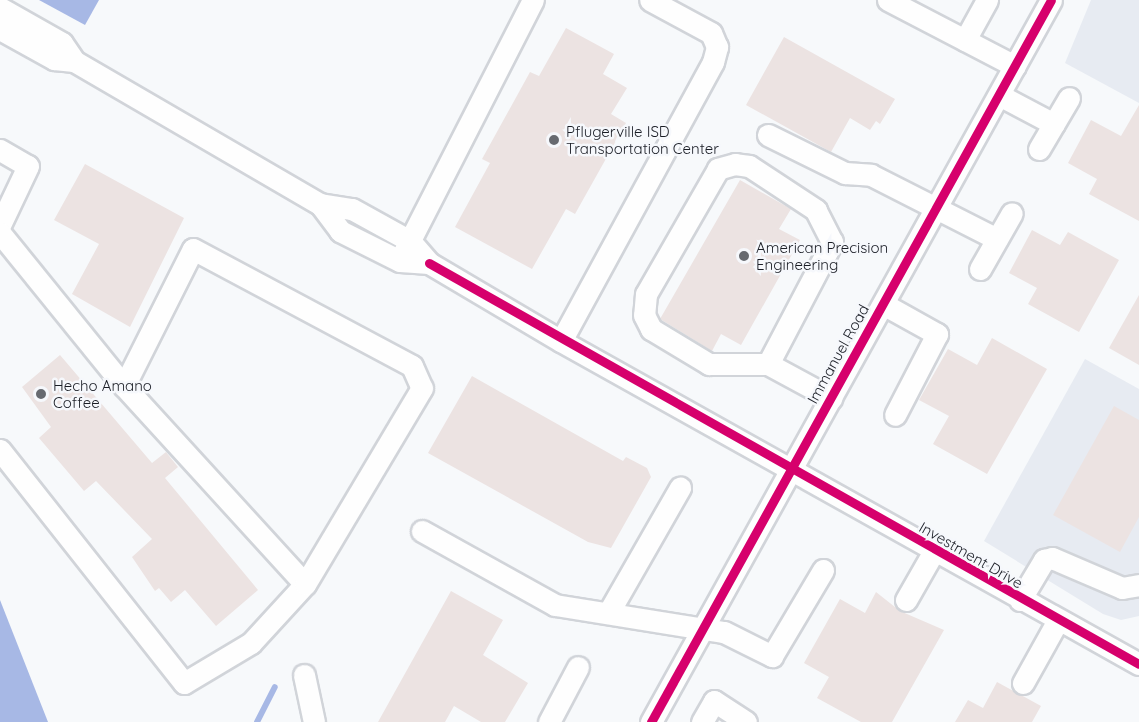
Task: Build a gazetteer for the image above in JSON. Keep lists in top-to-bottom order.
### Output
{
  "streets": {
    "street": ["Immanuel Road", "Investment Drive"]
  },
  "crossings": [
    ["Immanuel Road", "Investment Drive"]
  ],
  "places": ["Pflugerville ISD Transportation Center", "American Precision Engineering", "Hecho Amano Coffee"]
}
